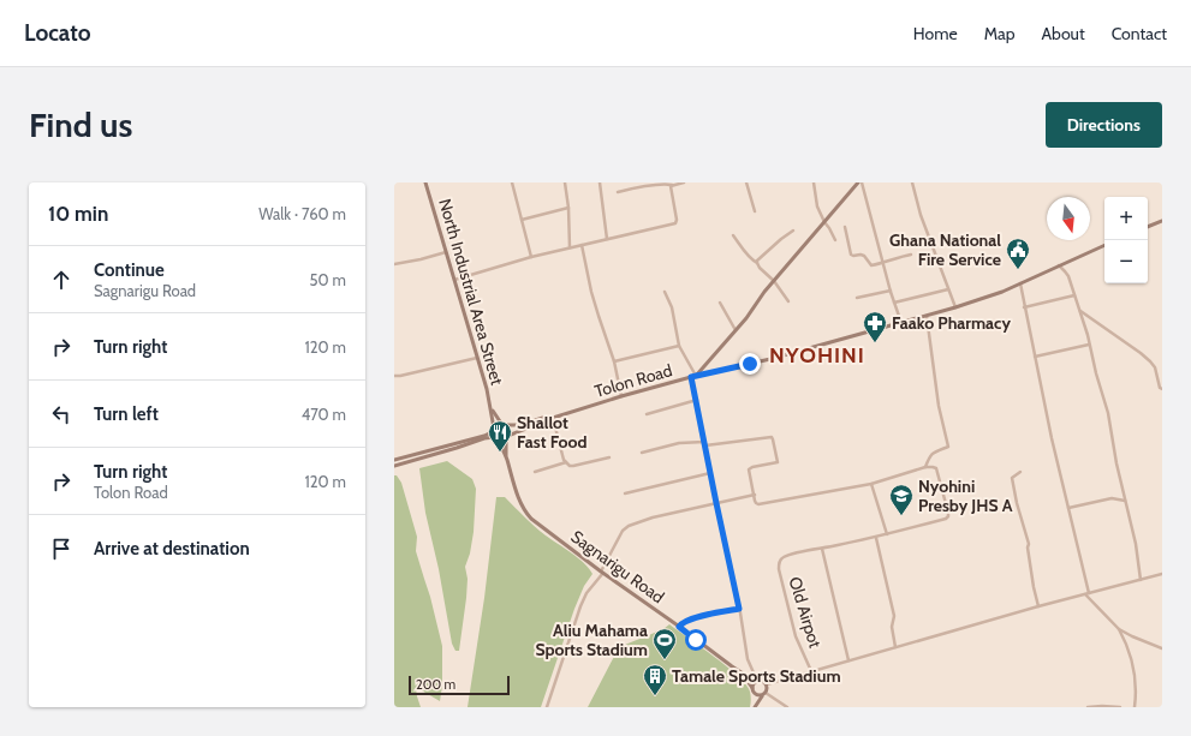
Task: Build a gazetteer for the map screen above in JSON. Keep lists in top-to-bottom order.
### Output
{
  "streets": {
    "main road": ["North Industrial Area Street", "Tolon Road", "Sagnarigu Road"],
    "street": ["Old Airpot"]
  },
  "crossings": [
    ["North Industrial Area Street", "Sagnarigu Road"]
  ],
  "districts": ["NYOHINI"],
  "places": {
    "public building": ["Ghana National Fire Service"],
    "pharmacy": ["Faako Pharmacy"],
    "restaurant": ["Shallot Fast Food"],
    "school or university": ["Nyohini Presby JHS A"],
    "sports": ["Aliu Mahama Sports Stadium"],
    "building": ["Tamale Sports Stadium"]
  },
  "scale_bar": "200 m",
  "north": "bottom",
  "page": {
    "header": "Locato",
    "nav": [
      "Home",
      "Map",
      "About",
      "Contact"
    ],
    "buttons": "Directions",
    "title": "Find us",
    "heading": ["10 min", "Walk · 760 m"],
    "map_buttons": ["+", "−"],
    "list": [
      ["Continue", "Sagnarigu Road", "50 m"],
      ["Turn right", "120 m"],
      ["Turn left", "470 m"],
      ["Turn right", "Tolon Road", "120 m"],
      "Arrive at destination"
    ],
    "scale": "200 m"
  }
}
